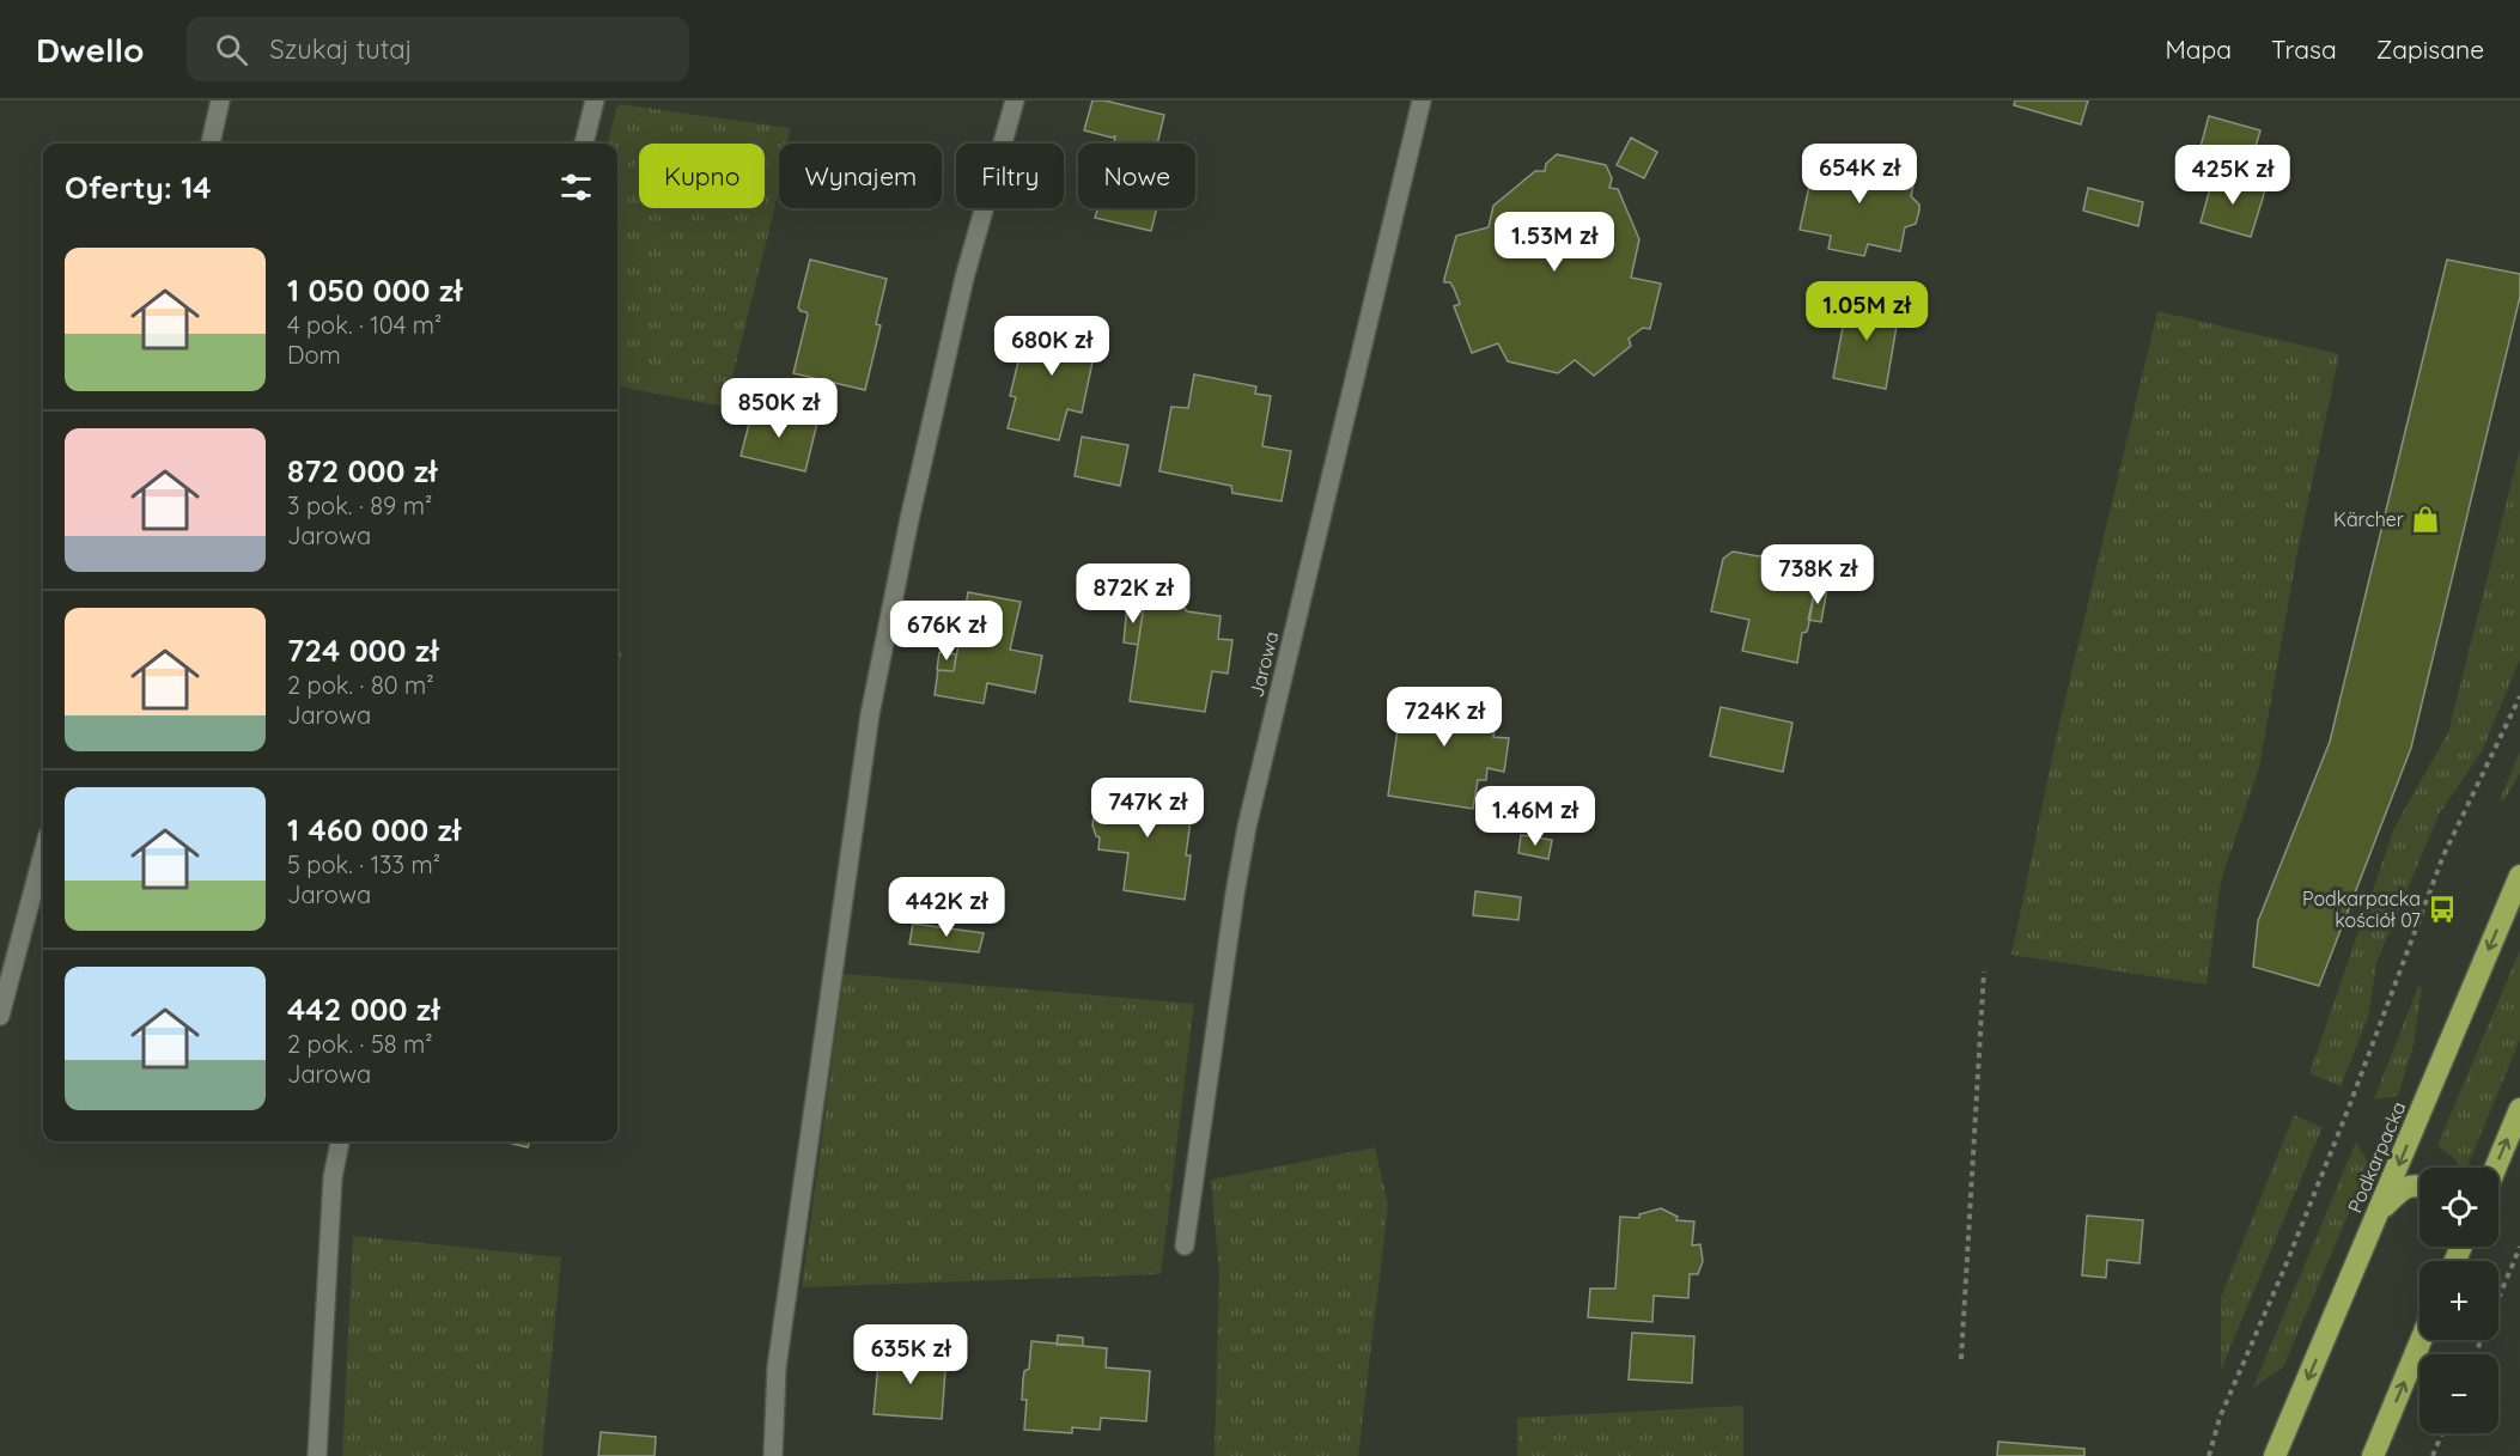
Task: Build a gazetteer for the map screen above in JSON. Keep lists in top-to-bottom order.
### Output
{
  "streets": {
    "highway": ["Podkarpacka"],
    "street": ["Jarowa"]
  },
  "places": {
    "shop": ["Kärcher"],
    "bus stop": ["Podkarpacka kościół 07"]
  },
  "page": {
    "header": "Dwello",
    "search": "Szukaj tutaj",
    "nav": ["Mapa", "Trasa", "Zapisane"],
    "price": [
      "654K zł",
      "425K zł",
      "1.53M zł",
      "1.05M zł",
      "680K zł",
      "850K zł",
      "738K zł",
      "872K zł",
      "676K zł",
      "724K zł",
      "747K zł",
      "1.46M zł",
      "442K zł",
      "635K zł"
    ],
    "chip": [
      "Kupno",
      "Wynajem",
      "Filtry",
      "Nowe"
    ],
    "heading": "Oferty: 14",
    "list": [
      {
        "name": "1 050 000 zł",
        "note": "4 pok. · 104 m² · Dom"
      },
      {
        "name": "872 000 zł",
        "note": "3 pok. · 89 m² · Jarowa"
      },
      {
        "name": "724 000 zł",
        "note": "2 pok. · 80 m² · Jarowa"
      },
      {
        "name": "1 460 000 zł",
        "note": "5 pok. · 133 m² · Jarowa"
      },
      {
        "name": "442 000 zł",
        "note": "2 pok. · 58 m² · Jarowa"
      }
    ],
    "map_buttons": ["+", "−"]
  }
}
